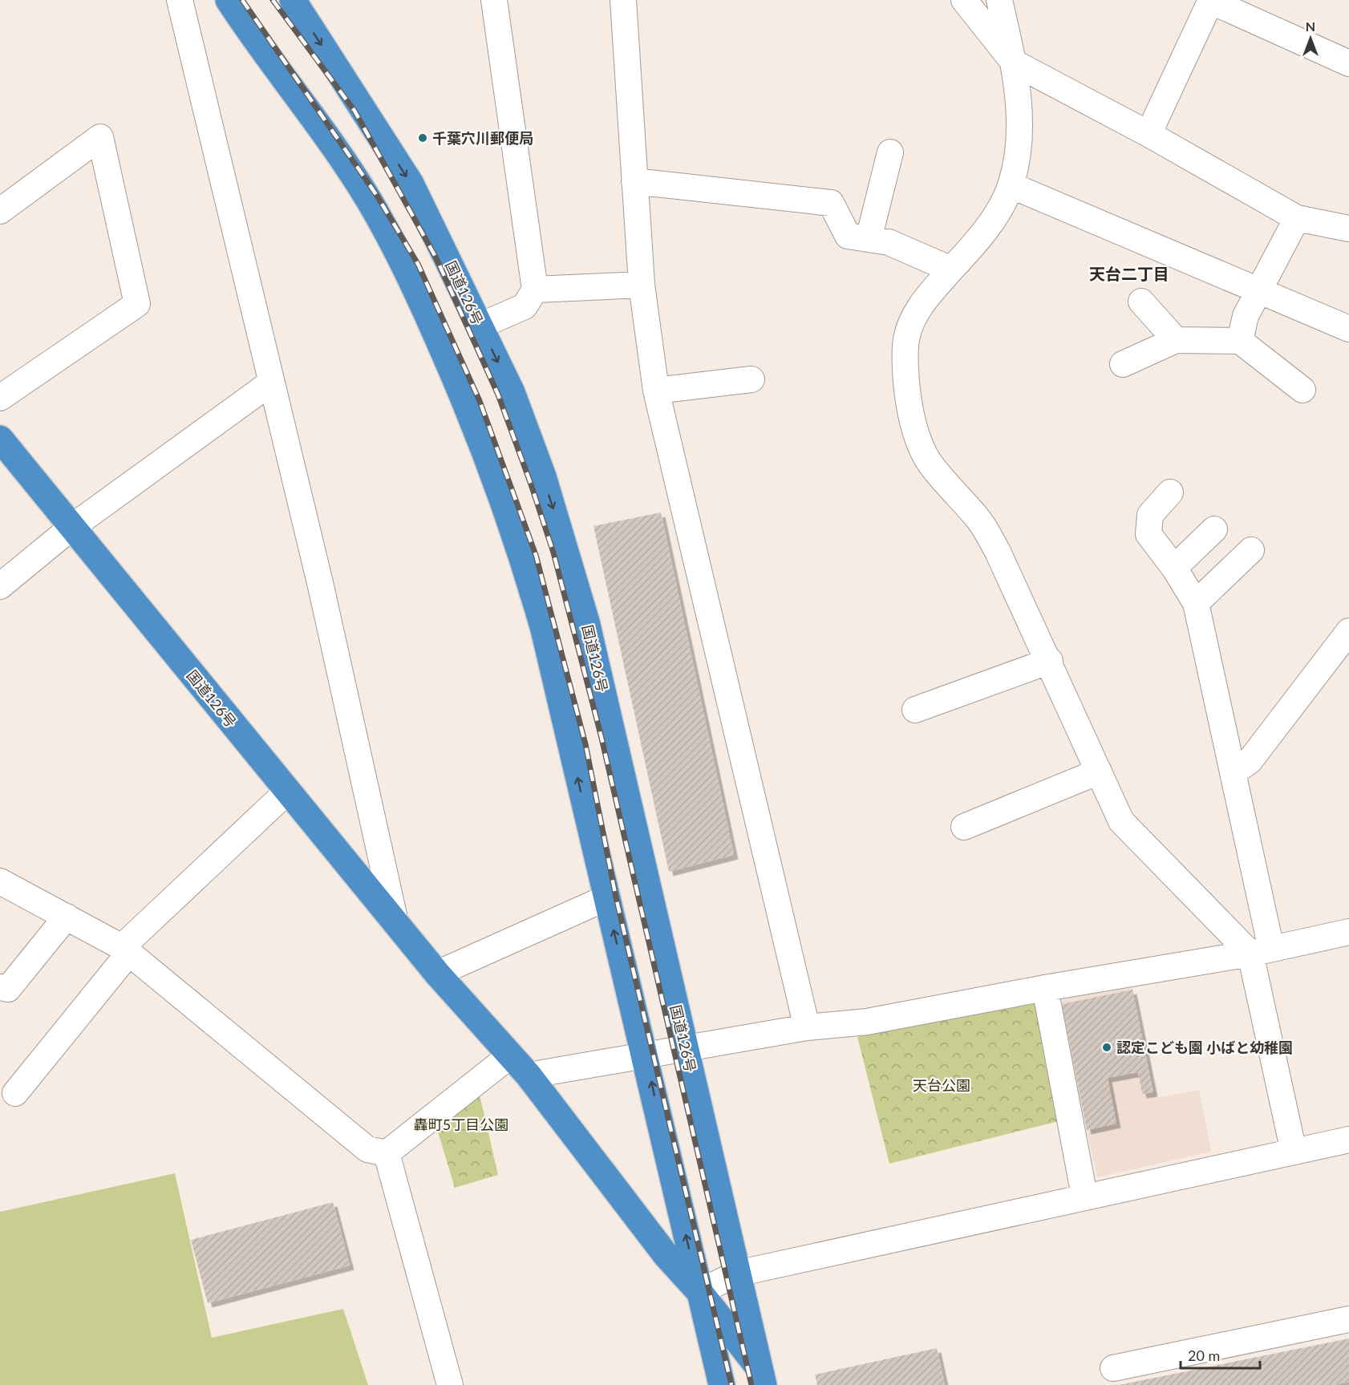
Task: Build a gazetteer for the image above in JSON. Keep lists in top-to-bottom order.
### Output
{
  "streets": {
    "highway": ["国道126号"]
  },
  "districts": ["天台二丁目"],
  "parks": ["天台公園", "轟町5丁目公園"],
  "places": ["千葉穴川郵便局", "認定こども園 小ばと幼稚園"],
  "scale_bar": "20 m",
  "north": "top"
}
